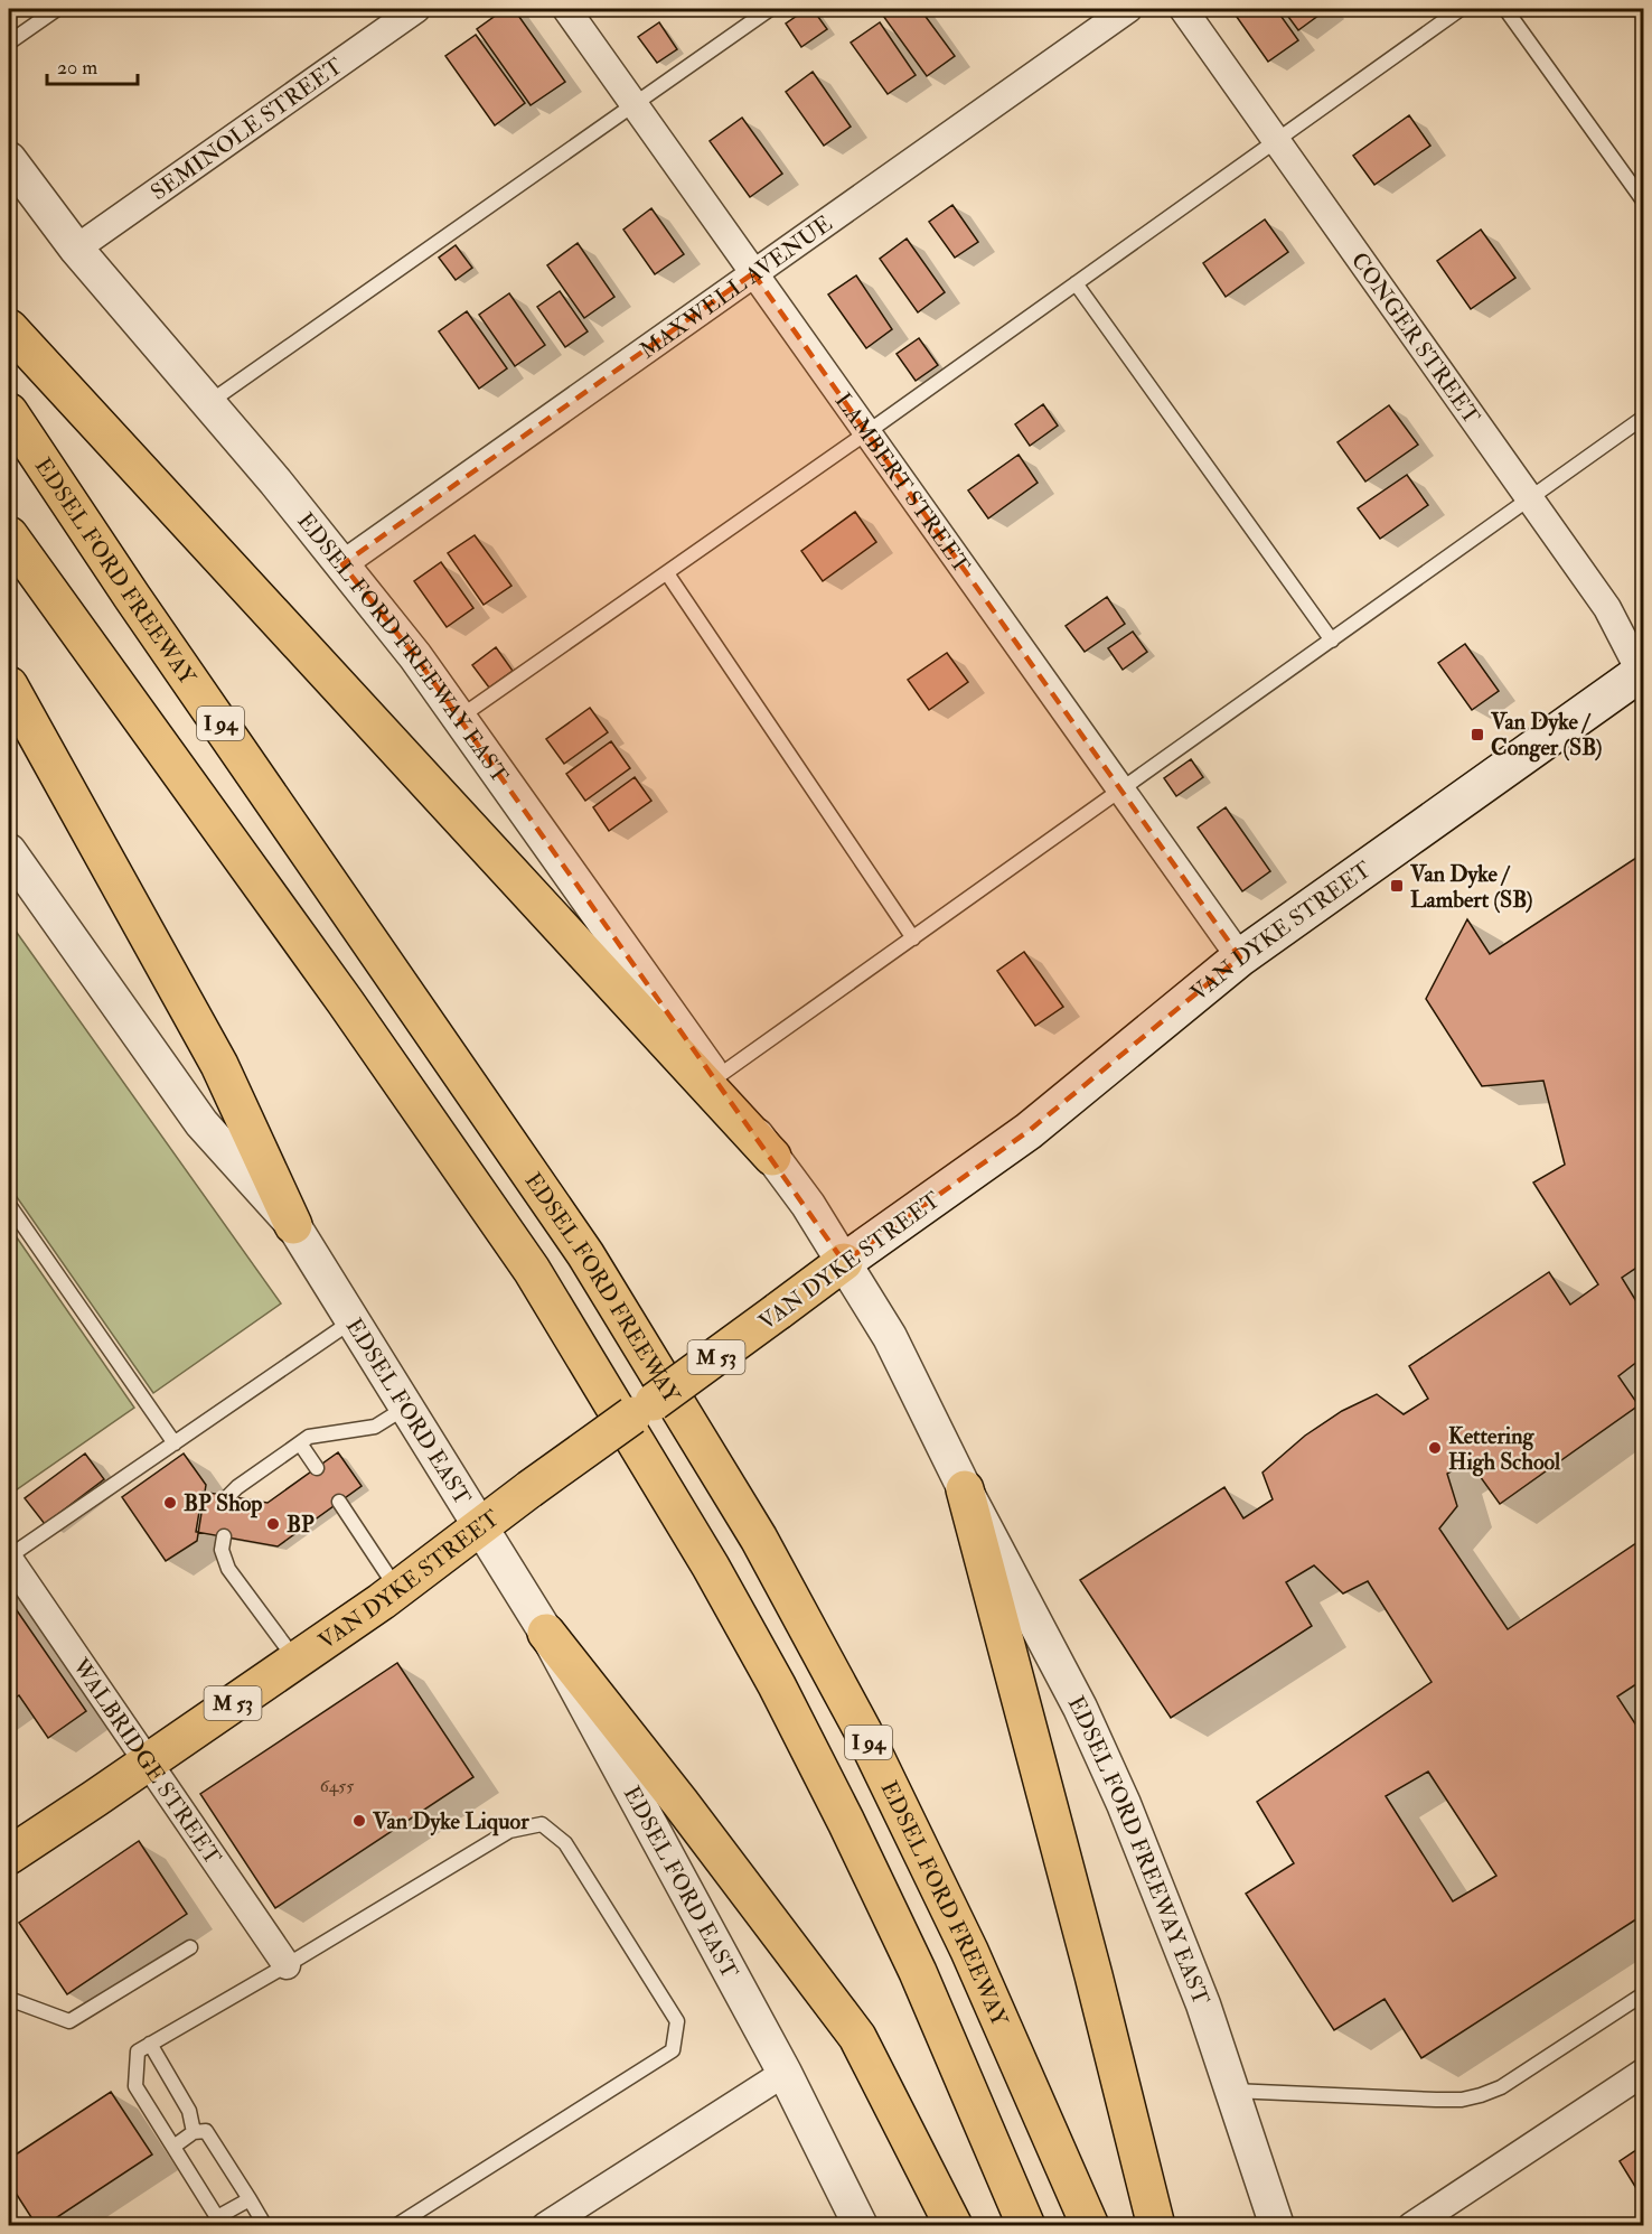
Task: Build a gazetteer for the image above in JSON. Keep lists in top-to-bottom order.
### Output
{
  "streets": {
    "main road": [
      "EDSEL FORD FREEWAY",
      "I 94",
      "VAN DYKE STREET",
      "M 53"
    ],
    "street": [
      "SEMINOLE STREET",
      "MAXWELL AVENUE",
      "CONGER STREET",
      "LAMBERT STREET",
      "EDSEL FORD FREEWAY EAST",
      "EDSEL FORD EAST",
      "WALBRIDGE STREET"
    ]
  },
  "crossings": [
    ["SEMINOLE STREET", "EDSEL FORD FREEWAY EAST"],
    ["MAXWELL AVENUE", "LAMBERT STREET"],
    ["MAXWELL AVENUE", "EDSEL FORD FREEWAY EAST"],
    ["CONGER STREET", "VAN DYKE STREET"],
    ["LAMBERT STREET", "VAN DYKE STREET"],
    ["EDSEL FORD FREEWAY EAST", "VAN DYKE STREET"],
    ["VAN DYKE STREET", "EDSEL FORD EAST"],
    ["VAN DYKE STREET", "WALBRIDGE STREET"]
  ],
  "places": {
    "transit": ["Van Dyke / Conger (SB)", "Van Dyke / Lambert (SB)"],
    "other": [
      "Kettering High School",
      "BP Shop",
      "BP",
      "Van Dyke Liquor"
    ]
  },
  "house_numbers": ["6455"],
  "scale_bar": "20 m"
}
